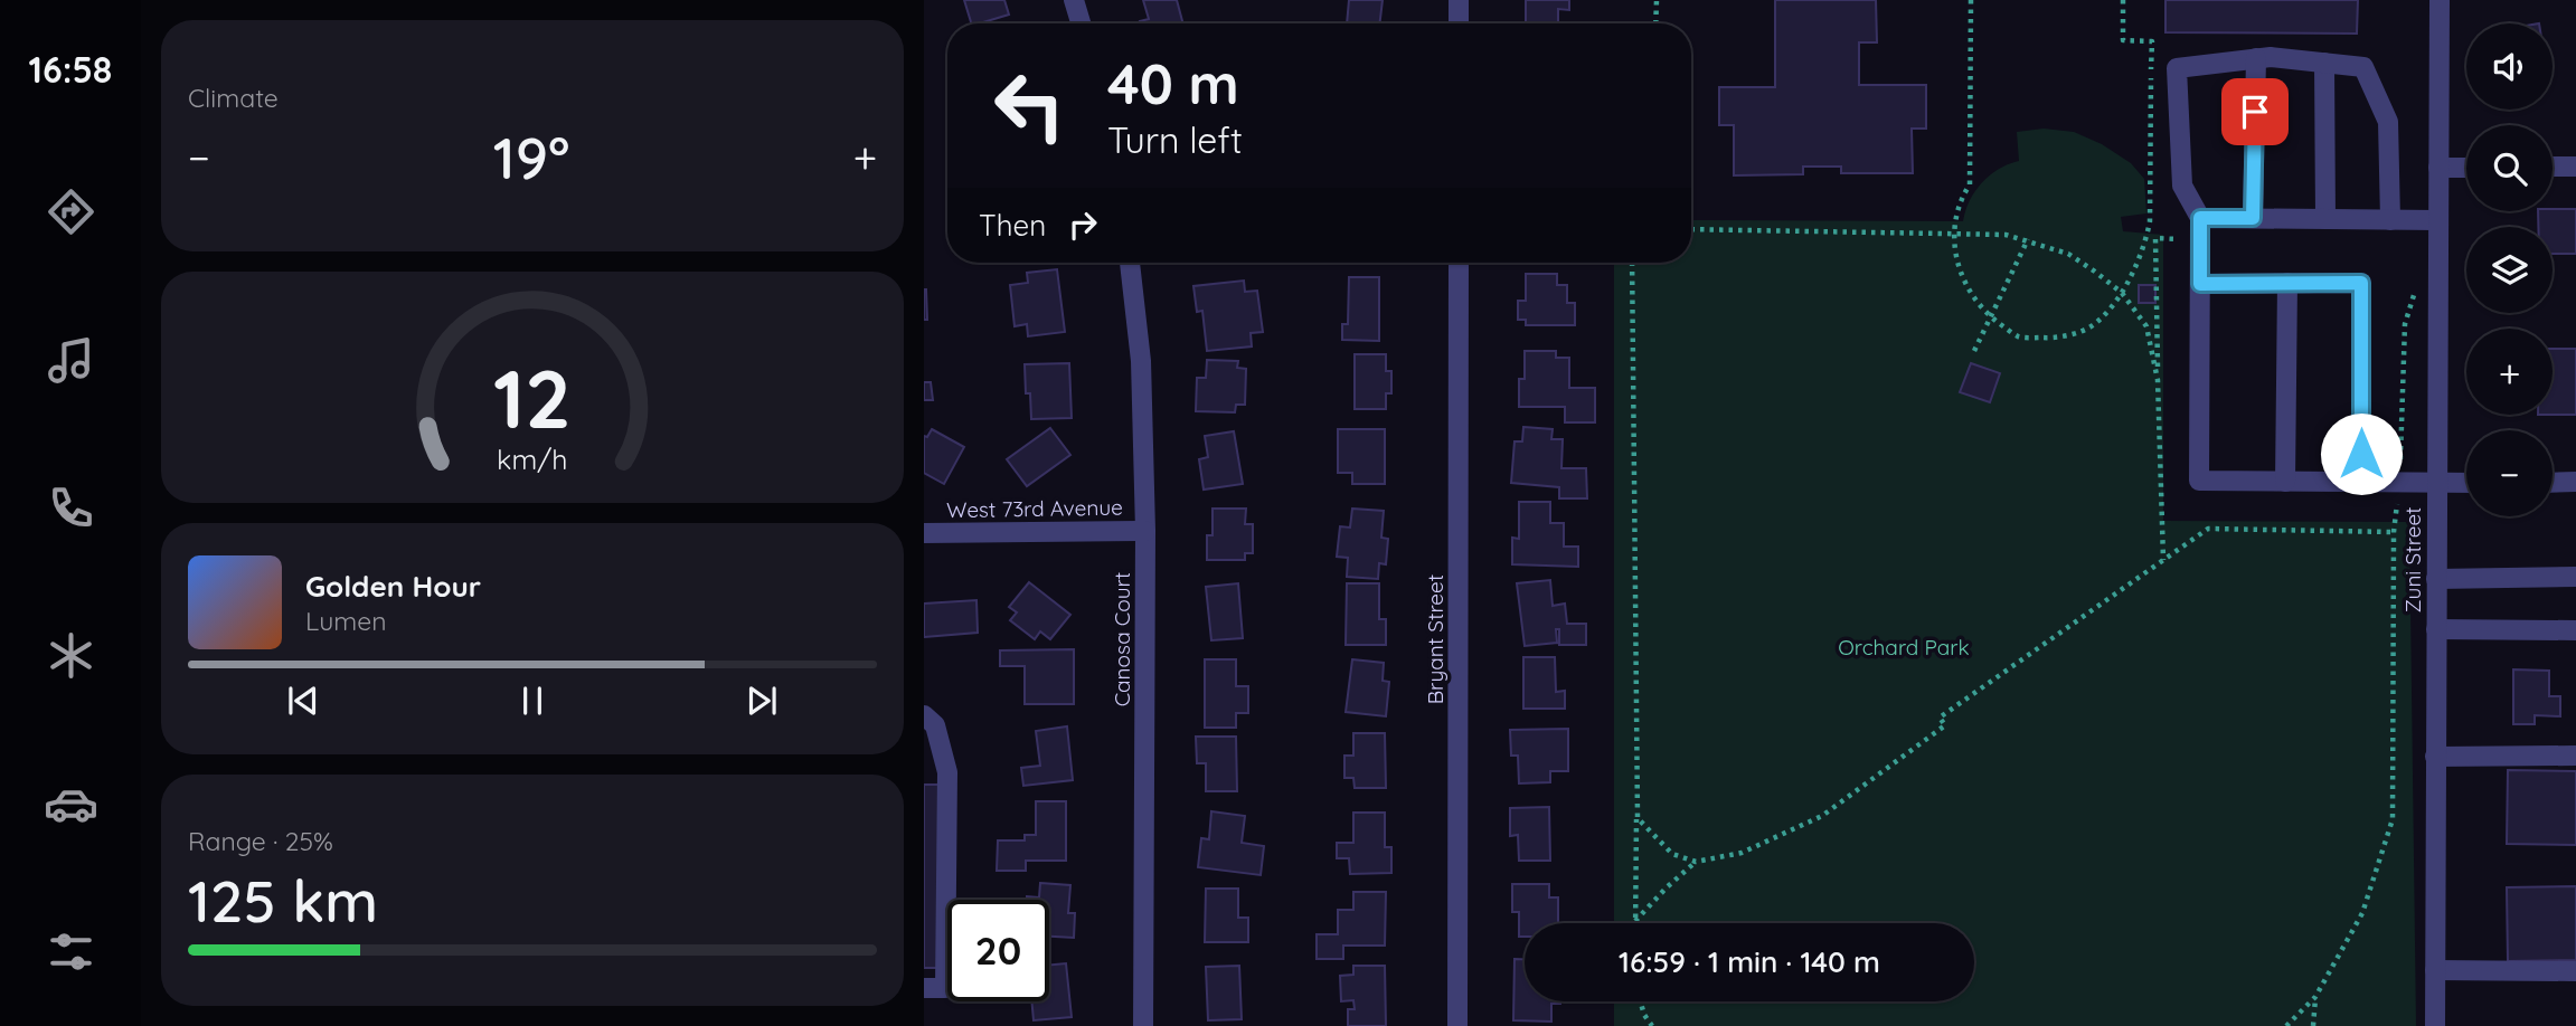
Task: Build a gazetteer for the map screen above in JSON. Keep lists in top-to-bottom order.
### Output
{
  "streets": {
    "street": [
      "West 73rd Avenue",
      "Zuni Street",
      "Canosa Court",
      "Bryant Street"
    ]
  },
  "crossings": [
    ["West 73rd Avenue", "Canosa Court"]
  ],
  "parks": ["Orchard Park"],
  "page": {
    "tabs": "16:58",
    "tile": [
      "Climate",
      ["Range · 25%", "125 km"]
    ],
    "map_buttons": ["+", "−"],
    "turn": ["40 m", "Turn left"],
    "heat": ["−", "19°", "+"],
    "then": "Then",
    "song": ["Golden Hour", "Lumen"],
    "limit": "20",
    "trip": "16:59 · 1 min · 140 m",
    "gauge": ["12", "km/h"]
  }
}
